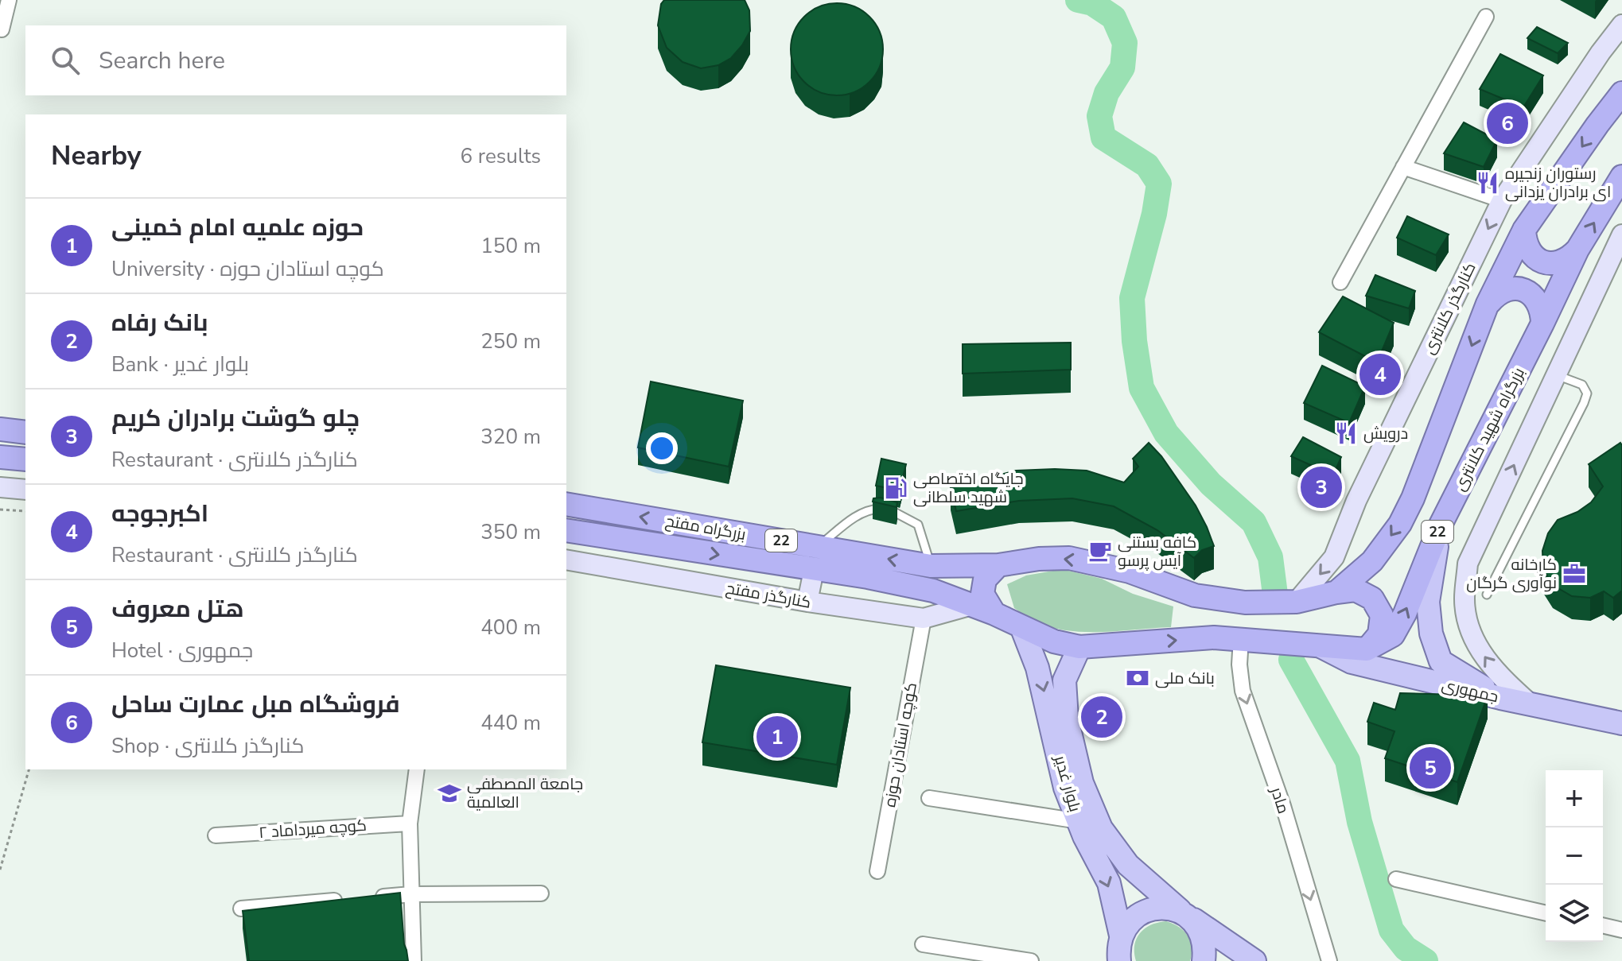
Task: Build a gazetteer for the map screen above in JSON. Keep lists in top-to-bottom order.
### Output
{
  "streets": {
    "highway": ["بزرگراه شهید کلانتری", "بزرگراه مفتح", "22"],
    "main road": [
      "کنارگذر کلانتری",
      "کنارگذر مفتح",
      "جمهوری",
      "بلوار غدیر"
    ],
    "street": ["کوچه استادان حوزه", "مادر", "کوچه میرداماد ۲"]
  },
  "crossings": [
    ["کنارگذر کلانتری", "22"],
    ["بزرگراه شهید کلانتری", "22"],
    ["بزرگراه مفتح", "22"],
    ["بزرگراه مفتح", "کنارگذر مفتح"],
    ["22", "جمهوری"],
    ["22", "بلوار غدیر"],
    ["22", "مادر"],
    ["کنارگذر مفتح", "کوچه استادان حوزه"]
  ],
  "one_way": ["کنارگذر کلانتری", "مادر"],
  "places": {
    "restaurant": ["رستوران زنجیره ای برادران یزدانی", "درویش"],
    "fuel station": ["جایگاه اختصاصی شهید سلطانی"],
    "cafe": ["کافه بستنی آیس پرسو"],
    "office": ["کارخانه نوآوری گرگان"],
    "bank": ["بانک ملی"],
    "school or university": ["جامعة المصطفی العالمیة"]
  },
  "page": {
    "search": "Search here",
    "pins": [
      "6",
      "4",
      "3",
      "2",
      "1",
      "5"
    ],
    "heading": ["Nearby", "6 results"],
    "list": [
      {
        "mark": "1",
        "name": "حوزه علمیه امام خمینی",
        "note": "University · کوچه استادان حوزه",
        "value": "150 m"
      },
      {
        "mark": "2",
        "name": "بانک رفاه",
        "note": "Bank · بلوار غدیر",
        "value": "250 m"
      },
      {
        "mark": "3",
        "name": "چلو گوشت برادران کریم",
        "note": "Restaurant · کنارگذر کلانتری",
        "value": "320 m"
      },
      {
        "mark": "4",
        "name": "اکبرجوجه",
        "note": "Restaurant · کنارگذر کلانتری",
        "value": "350 m"
      },
      {
        "mark": "5",
        "name": "هتل معروف",
        "note": "Hotel · جمهوری",
        "value": "400 m"
      },
      {
        "mark": "6",
        "name": "فروشگاه مبل عمارت ساحل",
        "note": "Shop · کنارگذر کلانتری",
        "value": "440 m"
      }
    ],
    "map_buttons": ["+", "−"]
  }
}
